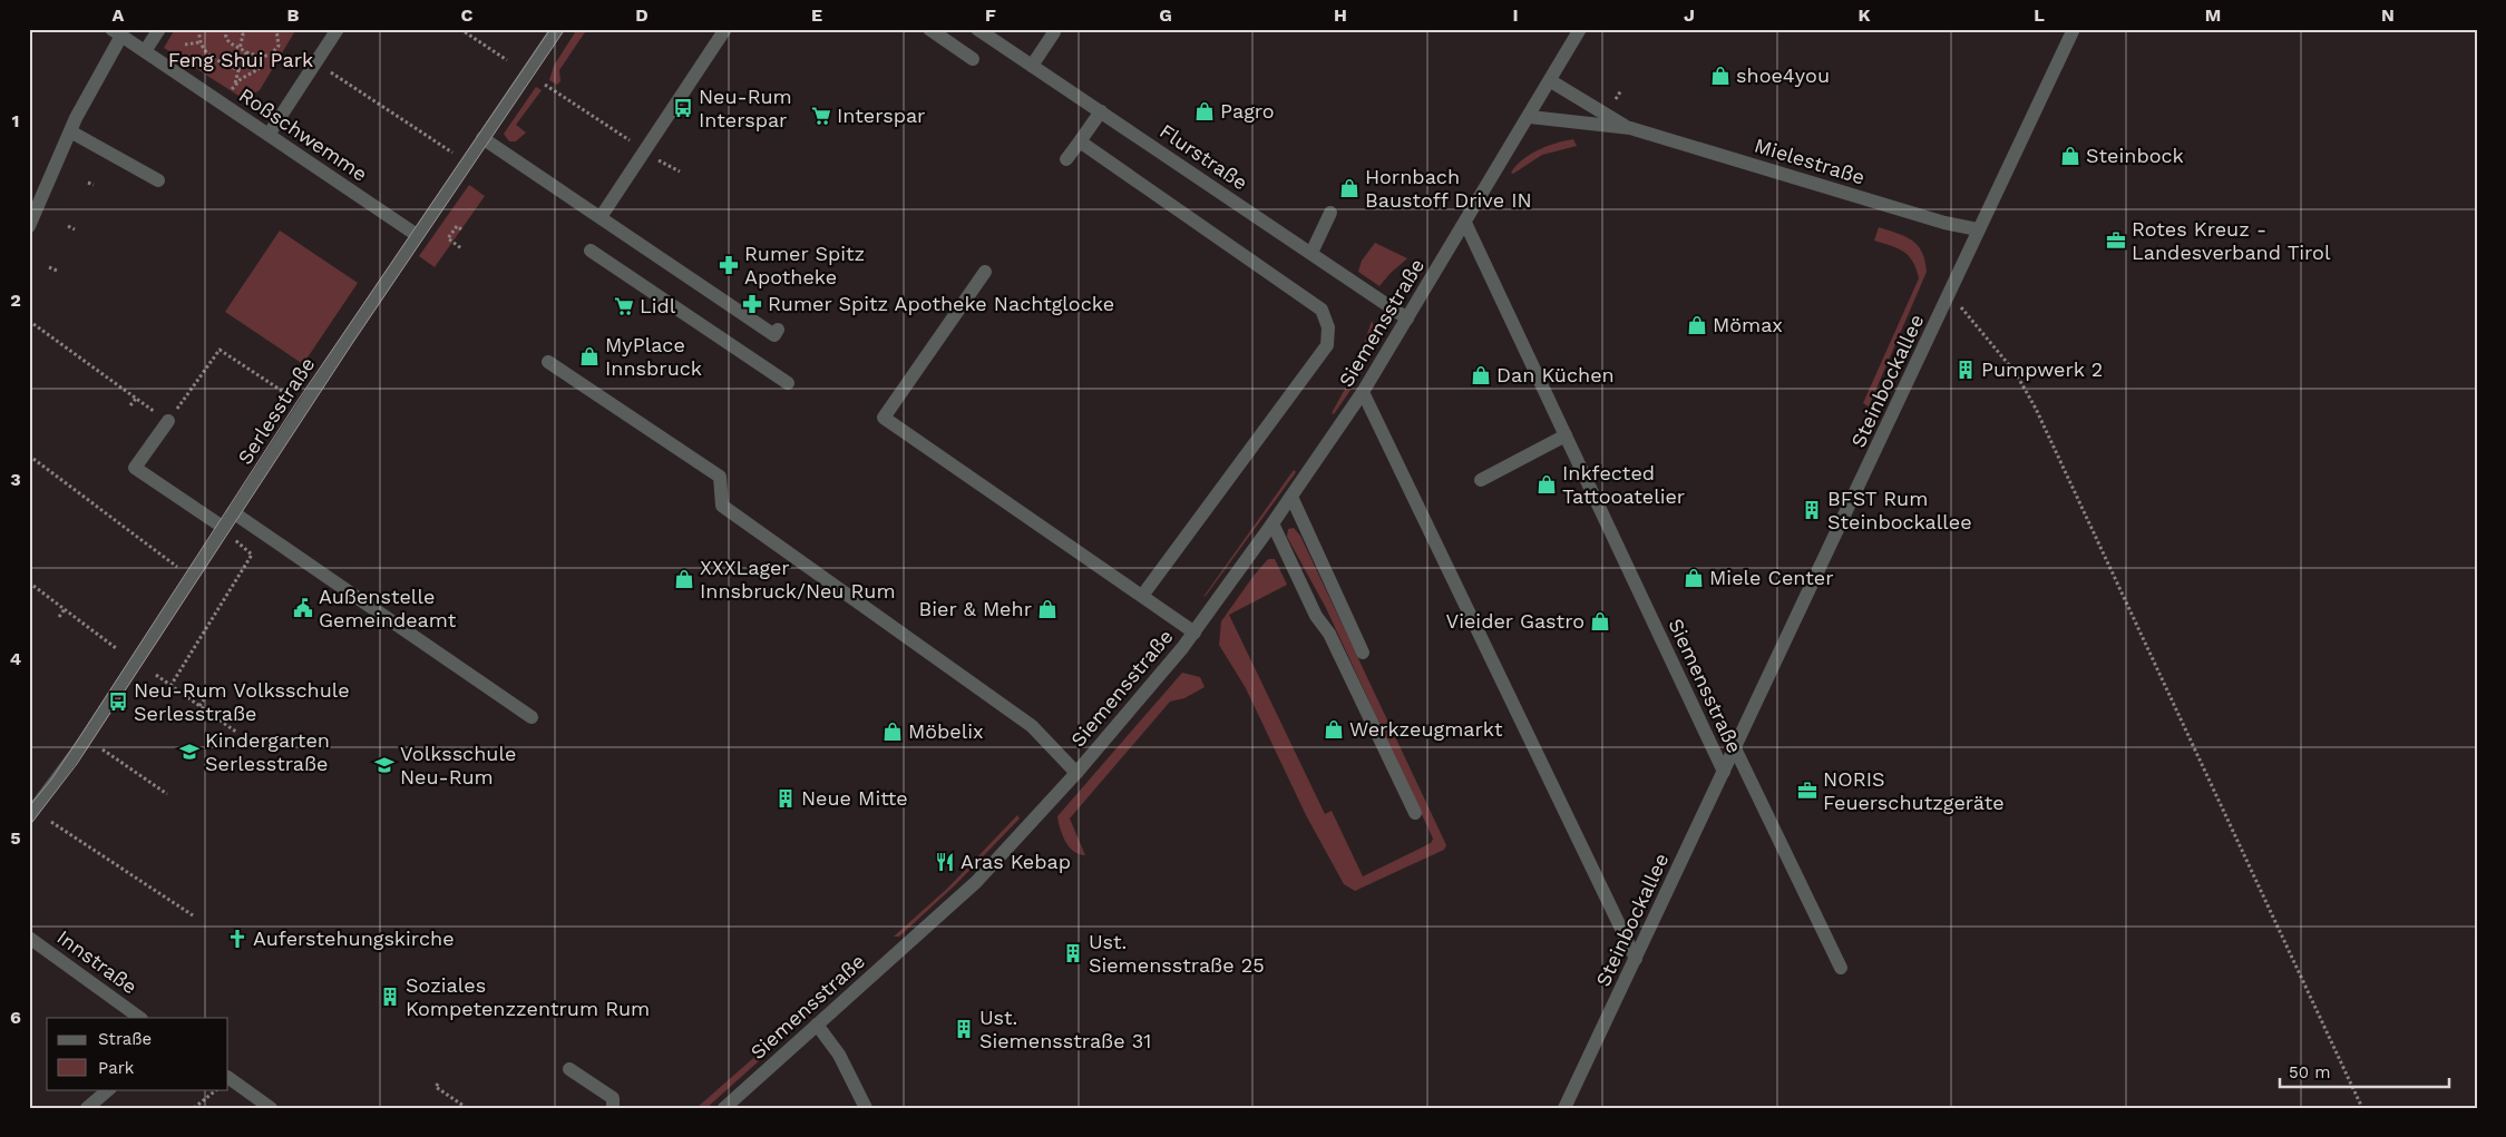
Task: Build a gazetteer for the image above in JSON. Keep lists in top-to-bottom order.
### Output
{
  "streets": {
    "street": [
      "Roßschwemme",
      "Flurstraße",
      "Mielestraße",
      "Siemensstraße",
      "Steinbockallee",
      "Serlesstraße",
      "Innstraße"
    ]
  },
  "crossings": [
    ["Roßschwemme", "Serlesstraße"],
    ["Flurstraße", "Siemensstraße"],
    ["Mielestraße", "Siemensstraße"],
    ["Mielestraße", "Steinbockallee"],
    ["Siemensstraße", "Steinbockallee"]
  ],
  "parks": ["Feng Shui Park"],
  "places": {
    "shop": [
      "shoe4you",
      "Pagro",
      "Steinbock",
      "Hornbach Baustoff Drive IN",
      "Mömax",
      "MyPlace Innsbruck",
      "Dan Küchen",
      "Inkfected Tattooatelier",
      "Miele Center",
      "XXXLager Innsbruck/Neu Rum",
      "Bier & Mehr",
      "Vieider Gastro",
      "Werkzeugmarkt",
      "Möbelix"
    ],
    "bus stop": ["Neu-Rum Interspar", "Neu-Rum Volksschule Serlesstraße"],
    "supermarket": ["Interspar", "Lidl"],
    "office": ["Rotes Kreuz - Landesverband Tirol", "NORIS Feuerschutzgeräte"],
    "pharmacy": ["Rumer Spitz Apotheke", "Rumer Spitz Apotheke Nachtglocke"],
    "building": [
      "Pumpwerk 2",
      "BFST Rum Steinbockallee",
      "Neue Mitte",
      "Ust. Siemensstraße 25",
      "Soziales Kompetenzzentrum Rum",
      "Ust. Siemensstraße 31"
    ],
    "public building": ["Außenstelle Gemeindeamt"],
    "school or university": ["Kindergarten Serlesstraße", "Volksschule Neu-Rum"],
    "restaurant": ["Aras Kebap"],
    "church": ["Auferstehungskirche"]
  },
  "legend": ["Straße", "Park"],
  "scale_bar": "50 m",
  "grid": {
    "columns": [
      "A",
      "B",
      "C",
      "D",
      "E",
      "F",
      "G",
      "H",
      "I",
      "J",
      "K",
      "L",
      "M",
      "N"
    ],
    "rows": [
      "1",
      "2",
      "3",
      "4",
      "5",
      "6"
    ]
  }
}
